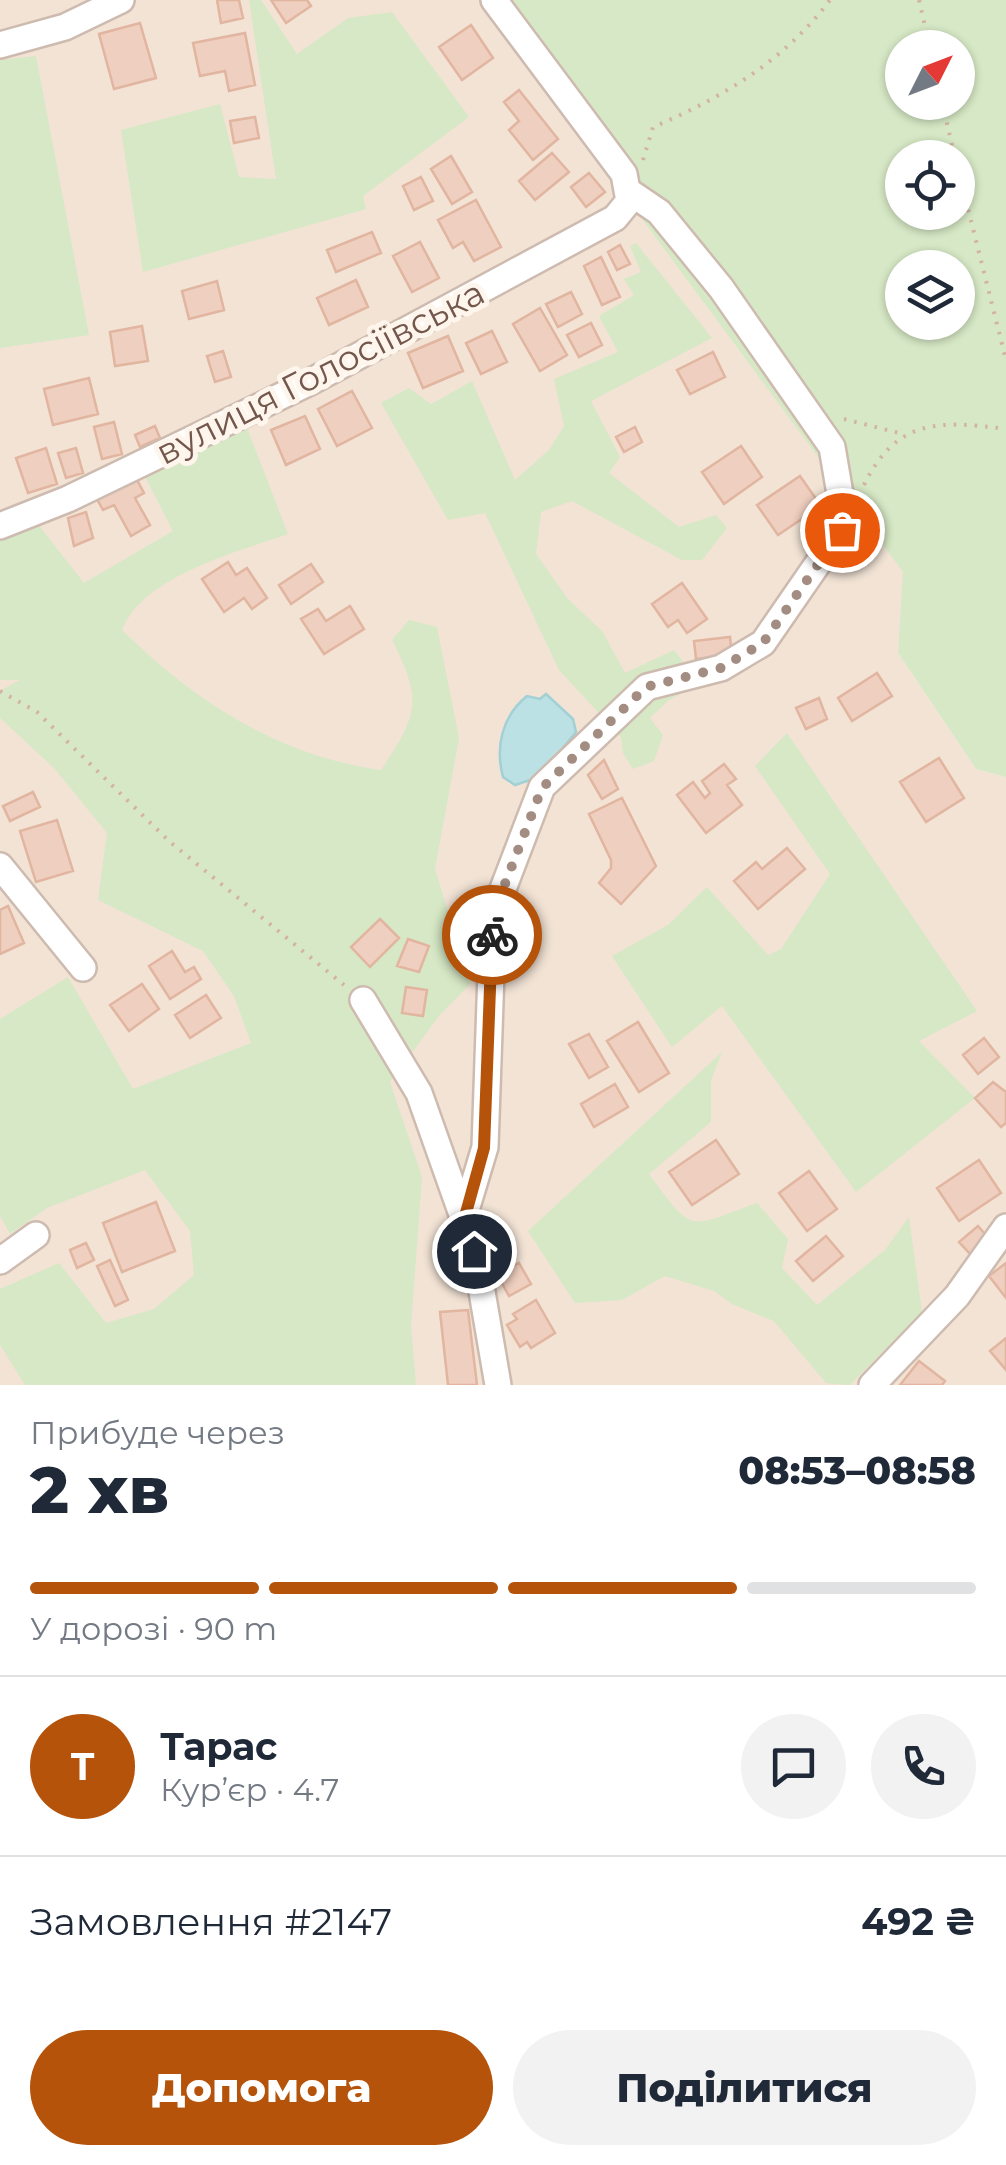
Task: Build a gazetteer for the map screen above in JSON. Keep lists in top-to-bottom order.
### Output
{
  "streets": {
    "street": ["вулиця Голосіївська"]
  },
  "north": "top right",
  "page": {
    "heading": ["2 хв", "Прибуде через", "08:53–08:58"],
    "panel": [
      "Тарас",
      "Кур’єр · 4.7",
      "Замовлення #2147",
      "492 ₴"
    ],
    "bar": "У дорозі · 90 m",
    "round": "Т",
    "buttons": ["Допомога", "Поділитися"]
  }
}
